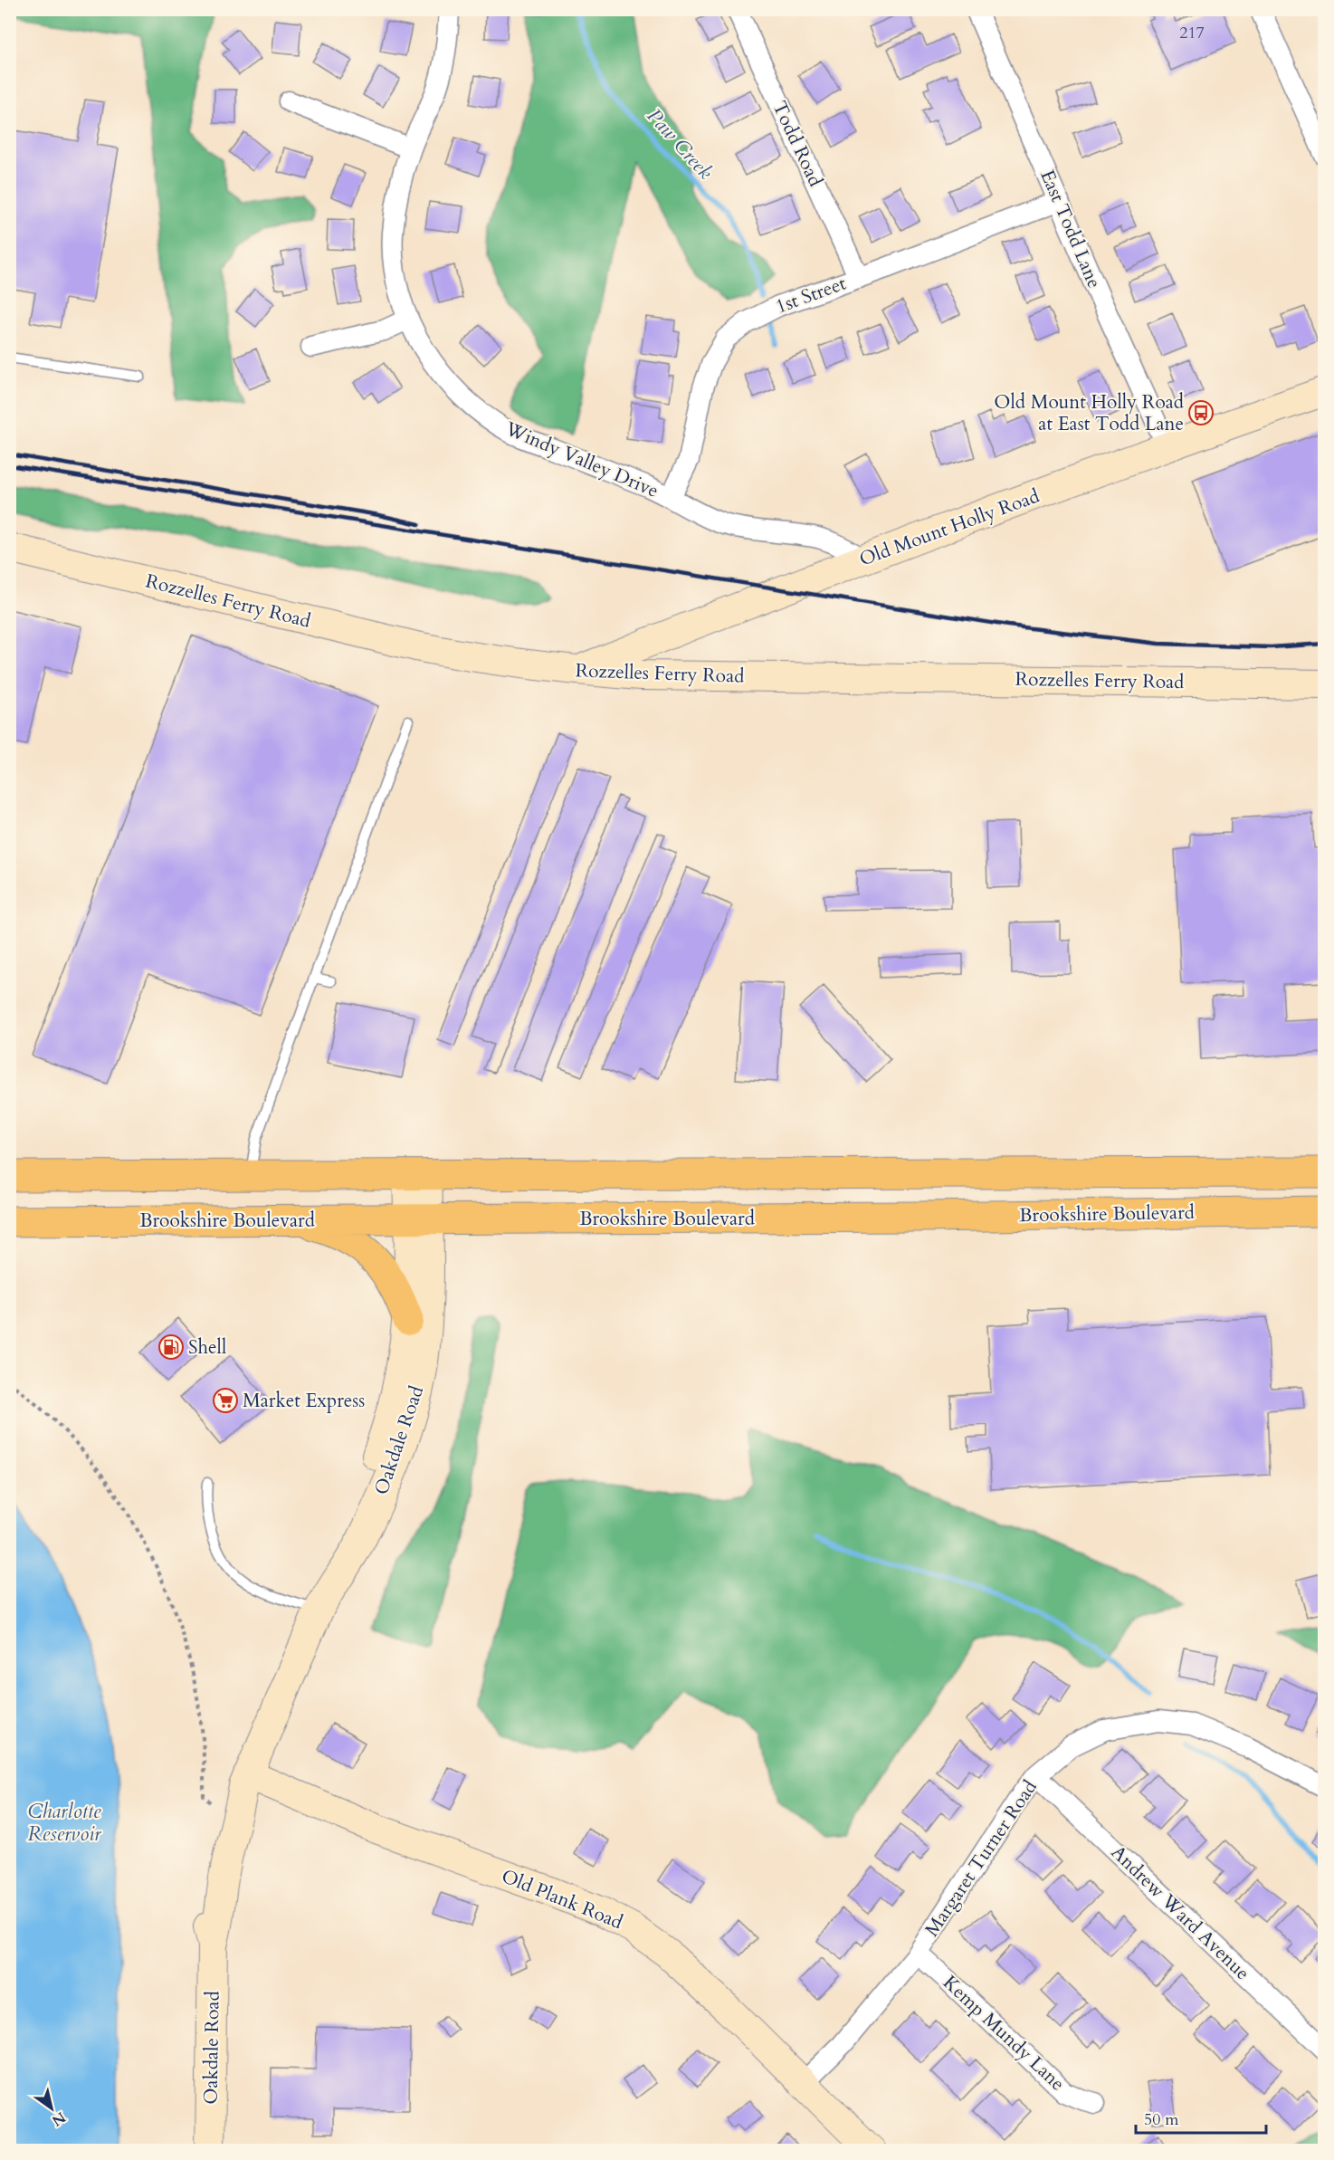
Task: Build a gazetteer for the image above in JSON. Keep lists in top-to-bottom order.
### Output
{
  "streets": {
    "highway": ["Brookshire Boulevard"],
    "street": [
      "Todd Road",
      "East Todd Lane",
      "1st Street",
      "Windy Valley Drive",
      "Old Mount Holly Road",
      "Rozzelles Ferry Road",
      "Oakdale Road",
      "Margaret Turner Road",
      "Old Plank Road",
      "Andrew Ward Avenue",
      "Kemp Mundy Lane"
    ]
  },
  "crossings": [
    ["Todd Road", "1st Street"],
    ["East Todd Lane", "1st Street"],
    ["East Todd Lane", "Old Mount Holly Road"],
    ["1st Street", "Windy Valley Drive"],
    ["Windy Valley Drive", "Old Mount Holly Road"],
    ["Old Mount Holly Road", "Rozzelles Ferry Road"],
    ["Brookshire Boulevard", "Oakdale Road"],
    ["Oakdale Road", "Old Plank Road"],
    ["Margaret Turner Road", "Old Plank Road"],
    ["Margaret Turner Road", "Andrew Ward Avenue"],
    ["Margaret Turner Road", "Kemp Mundy Lane"]
  ],
  "water": ["Paw Creek", "Charlotte Reservoir"],
  "places": {
    "bus stop": ["Old Mount Holly Road at East Todd Lane"],
    "fuel station": ["Shell"],
    "supermarket": ["Market Express"]
  },
  "house_numbers": ["217"],
  "scale_bar": "50 m",
  "north": "bottom right"
}
